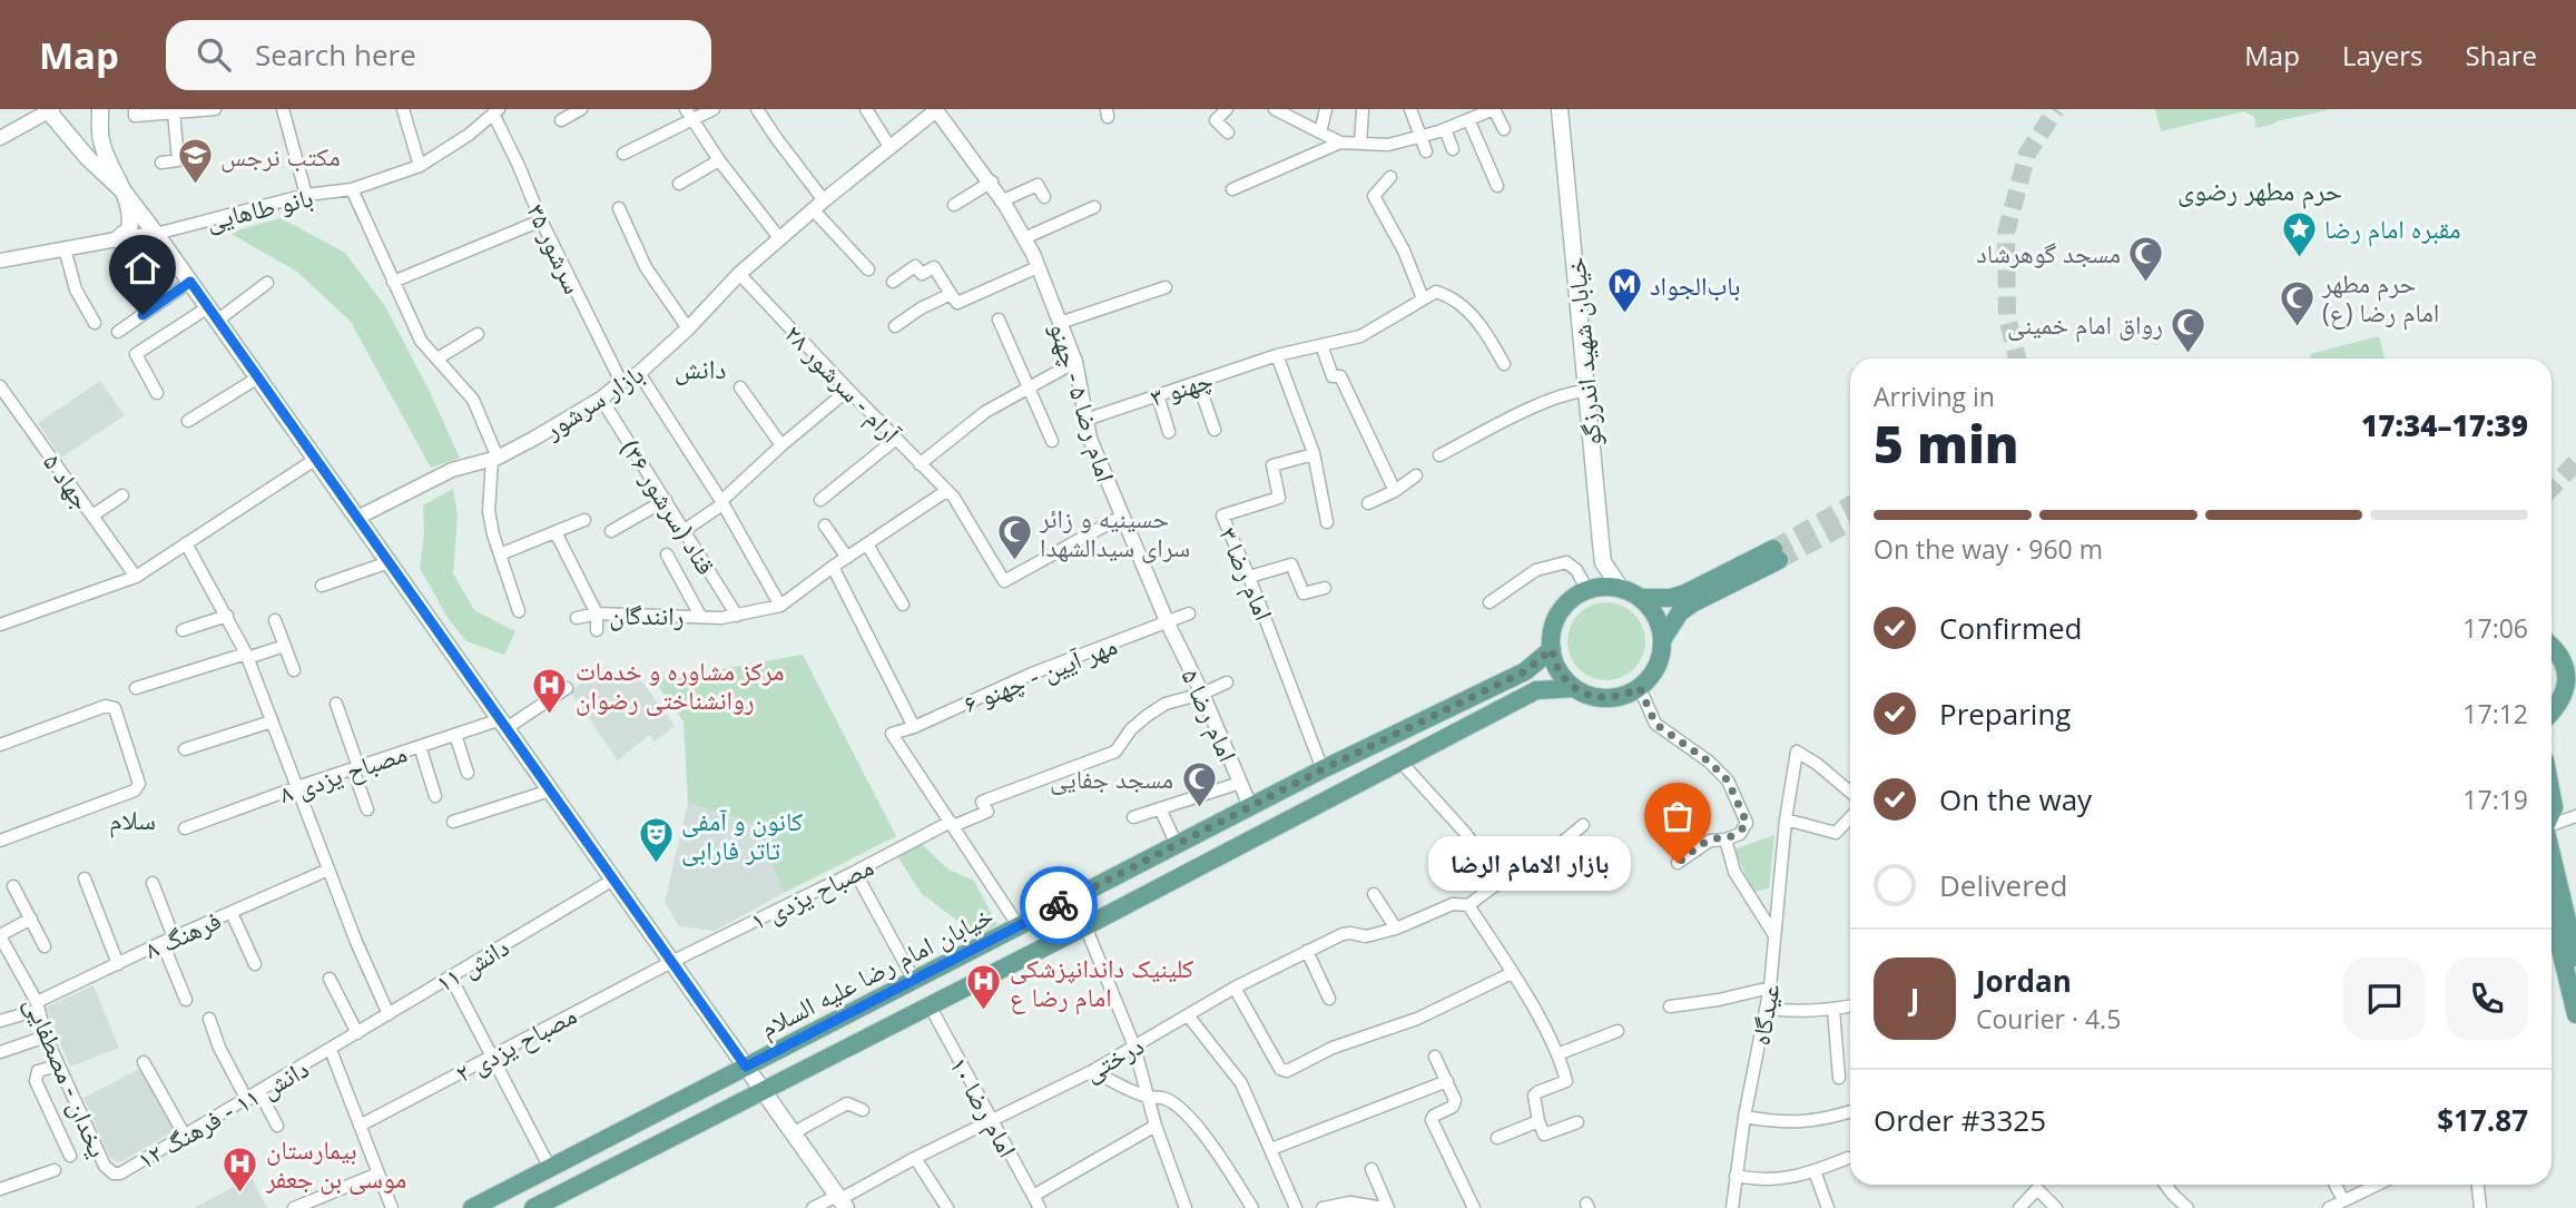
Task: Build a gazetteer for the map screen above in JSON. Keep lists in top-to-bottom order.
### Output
{
  "streets": {
    "main road": ["خیابان شهید اندرزگو", "خیابان امام رضا علیه السلام"],
    "street": [
      "بانو طاهایی",
      "سرشور ۳۵",
      "آرام - سرشور ۲۸",
      "چهنو ۳",
      "بازار سرشور",
      "امام رضا ۵ - چهنو",
      "جهاد ۵",
      "قناد (سرشور ۳۶)",
      "امام رضا ۳",
      "رانندگان",
      "مهر آیین - چهنو ۶",
      "امام رضا ۵",
      "مصباح یزدی ۸",
      "مصباح یزدی ۱",
      "فرهنگ ۸",
      "دانش ۱۱",
      "عیدگاه",
      "مصباح یزدی ۲",
      "درختی",
      "یخدان - مصطفایی",
      "امام رضا ۱۰",
      "دانش ۱۱ - فرهنگ ۱۲"
    ]
  },
  "crossings": [
    ["بانو طاهایی", "سرشور ۳۵"],
    ["سرشور ۳۵", "بازار سرشور"],
    ["خیابان شهید اندرزگو", "خیابان امام رضا علیه السلام"],
    ["آرام - سرشور ۲۸", "بازار سرشور"],
    ["آرام - سرشور ۲۸", "امام رضا ۵ - چهنو"],
    ["آرام - سرشور ۲۸", "رانندگان"],
    ["چهنو ۳", "امام رضا ۵ - چهنو"],
    ["بازار سرشور", "امام رضا ۵ - چهنو"],
    ["بازار سرشور", "قناد (سرشور ۳۶)"],
    ["امام رضا ۵ - چهنو", "مهر آیین - چهنو ۶"],
    ["امام رضا ۵ - چهنو", "امام رضا ۵"],
    ["قناد (سرشور ۳۶)", "رانندگان"],
    ["امام رضا ۳", "خیابان امام رضا علیه السلام"],
    ["مهر آیین - چهنو ۶", "امام رضا ۵"],
    ["مهر آیین - چهنو ۶", "مصباح یزدی ۱"],
    ["امام رضا ۵", "مصباح یزدی ۱"],
    ["امام رضا ۵", "خیابان امام رضا علیه السلام"],
    ["مصباح یزدی ۱", "مصباح یزدی ۲"],
    ["فرهنگ ۸", "یخدان - مصطفایی"],
    ["دانش ۱۱", "دانش ۱۱ - فرهنگ ۱۲"],
    ["درختی", "امام رضا ۱۰"],
    ["یخدان - مصطفایی", "دانش ۱۱ - فرهنگ ۱۲"]
  ],
  "districts": ["حرم مطهر رضوی", "دانش", "سلام"],
  "places": {
    "school or university": ["مکتب نرجس"],
    "place": ["مقبره امام رضا"],
    "mosque": [
      "مسجد گوهرشاد",
      "حرم مطهر امام رضا (ع)",
      "رواق امام خمینی",
      "حسینیه و زائر سرای سیدالشهدا",
      "مسجد جفایی"
    ],
    "metro station": ["باب‌الجواد"],
    "hospital": ["مرکز مشاوره و خدمات روانشناختی رضوان", "کلینیک داندانپزشکى امام رضا ع", "بیمارستان موسی بن جعفر"],
    "other": ["بازار الامام الرضا"],
    "theatre": ["کانون و آمفی تاتر فارابی"]
  },
  "page": {
    "header": "Map",
    "search": "Search here",
    "nav": ["Map", "Layers", "Share"],
    "heading": ["5 min", "Arriving in", "17:34–17:39"],
    "panel": [
      "Jordan",
      "Courier · 4.5",
      "Order #3325",
      "$17.87"
    ],
    "bar": "On the way · 960 m",
    "list": [
      ["Confirmed", "17:06"],
      ["Preparing", "17:12"],
      ["On the way", "17:19"],
      "Delivered"
    ],
    "bubble": "بازار الامام الرضا",
    "round": "J"
  }
}
